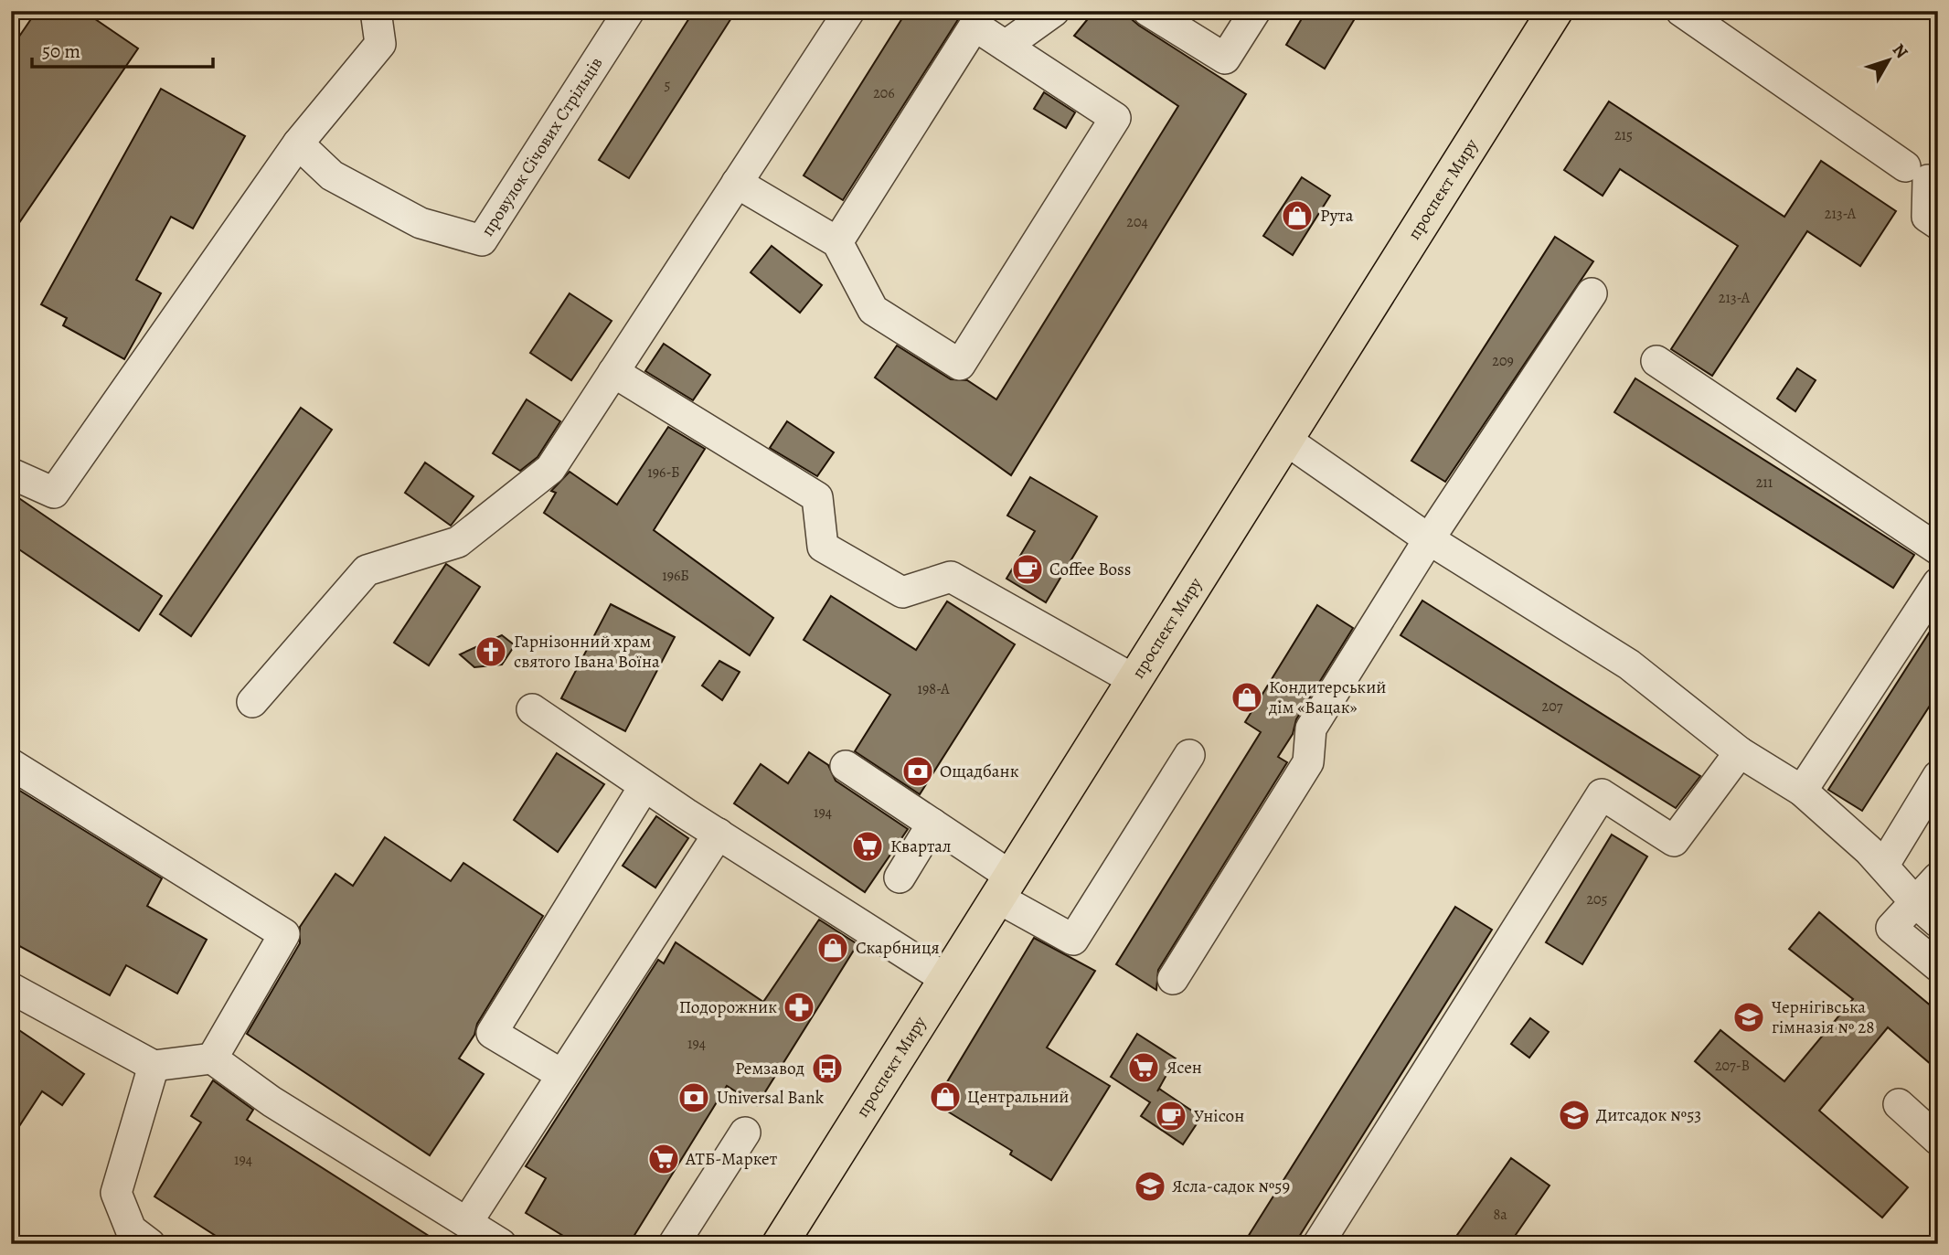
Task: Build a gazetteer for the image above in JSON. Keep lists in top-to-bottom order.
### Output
{
  "streets": {
    "main road": ["проспект Миру"],
    "street": ["провулок Січових Стрільців"]
  },
  "places": {
    "shop": [
      "Рута",
      "Кондитерський дім «Вацак»",
      "Скарбниця",
      "Центральний"
    ],
    "cafe": ["Coffee Boss", "Унісон"],
    "church": ["Гарнізонний храм святого Івана Воїна"],
    "bank": ["Ощадбанк", "Universal Bank"],
    "supermarket": ["Квартал", "Ясен", "АТБ-Маркет"],
    "pharmacy": ["Подорожник"],
    "school or university": ["Чернігівська гімназія № 28", "Дитсадок №53", "Ясла-садок №59"],
    "bus stop": ["Ремзавод"]
  },
  "house_numbers": [
    "5",
    "206",
    "215",
    "213-А",
    "204",
    "213-А",
    "209",
    "196-Б",
    "211",
    "196Б",
    "198-А",
    "207",
    "194",
    "205",
    "194",
    "207-В",
    "194",
    "8а"
  ],
  "scale_bar": "50 m",
  "north": "top right"
}
